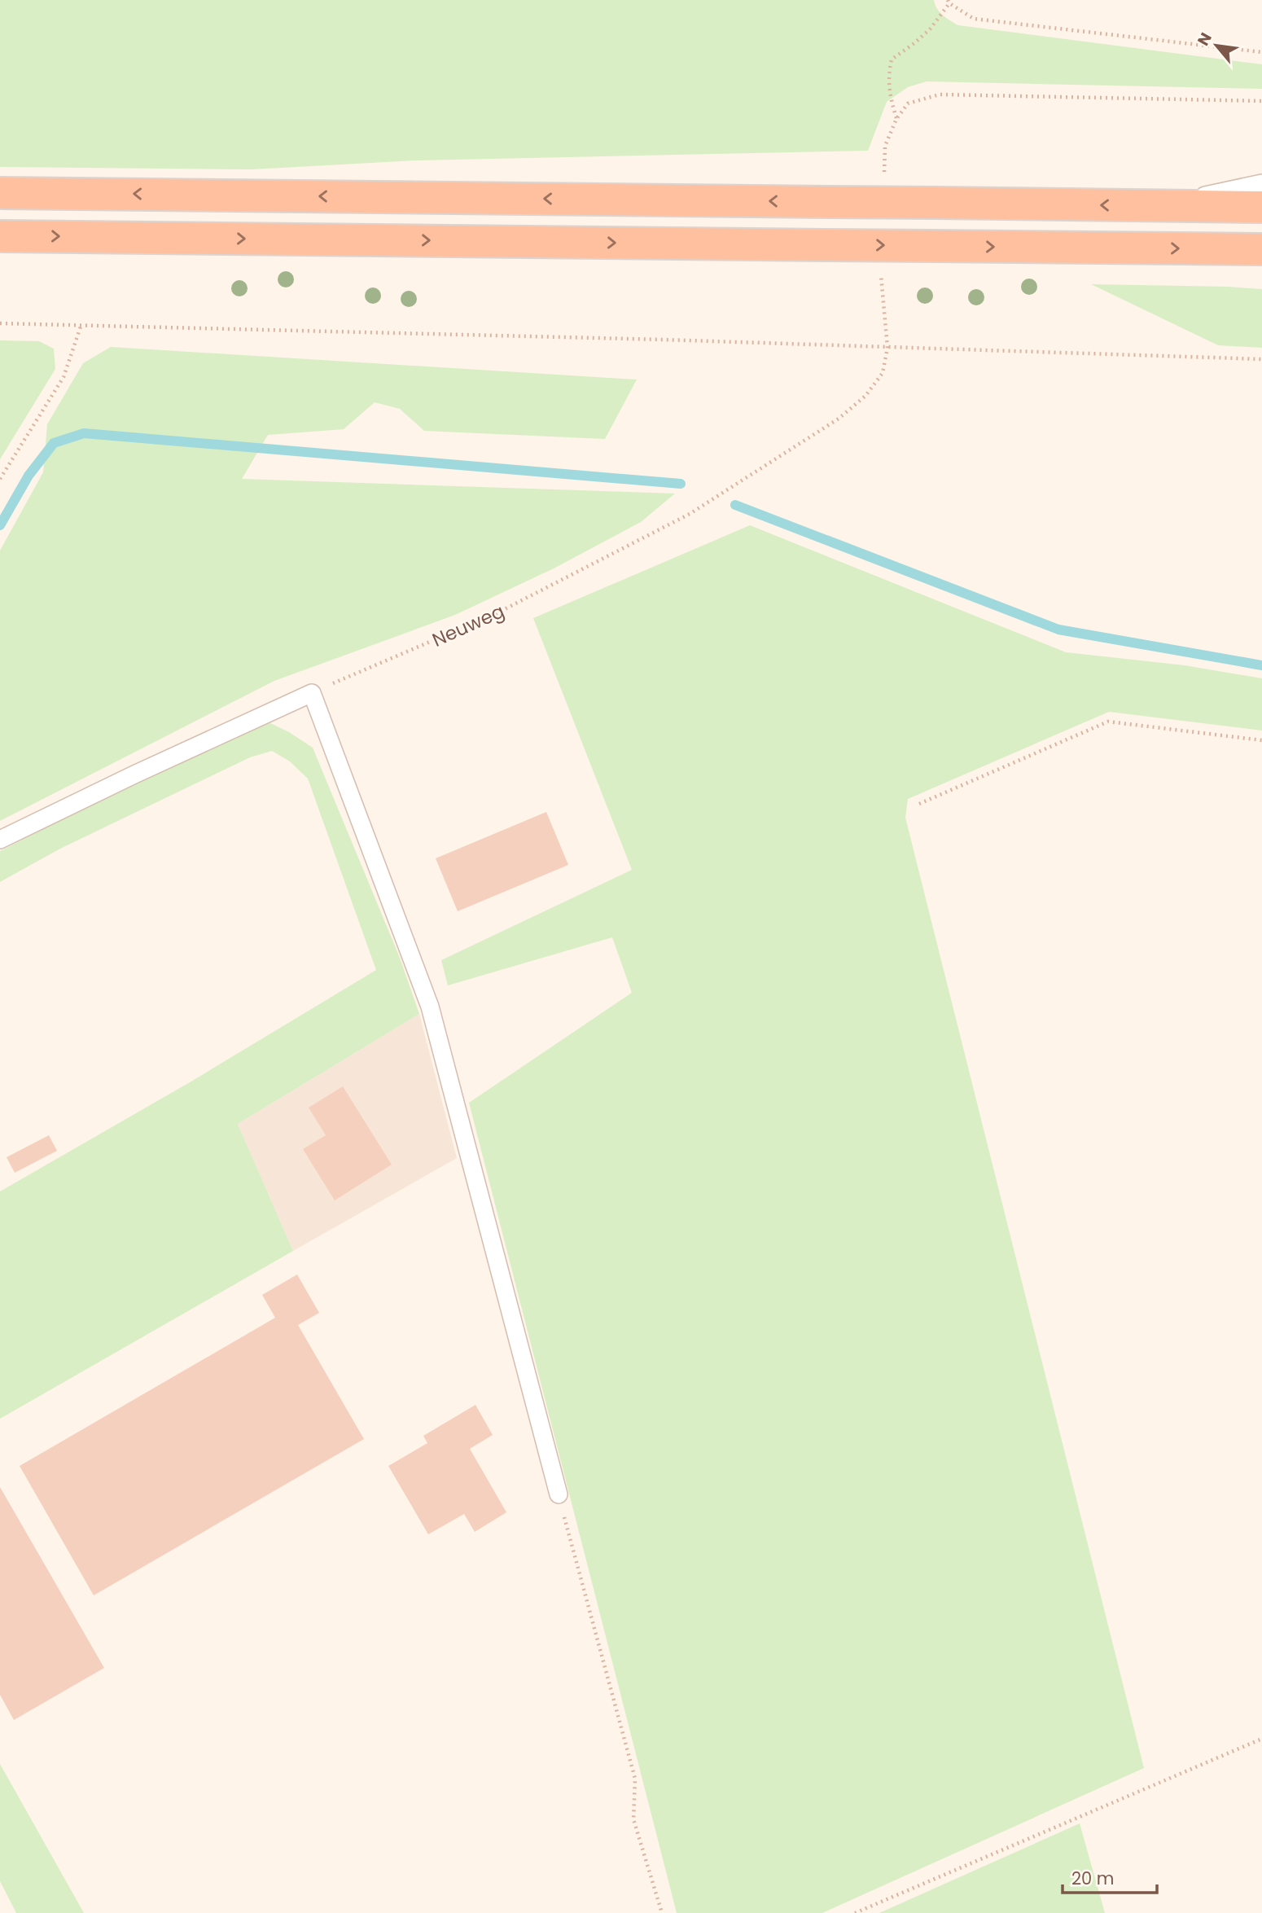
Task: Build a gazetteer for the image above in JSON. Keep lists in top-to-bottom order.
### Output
{
  "streets": {
    "path": ["Neuweg"]
  },
  "scale_bar": "20 m",
  "north": "top left"
}
